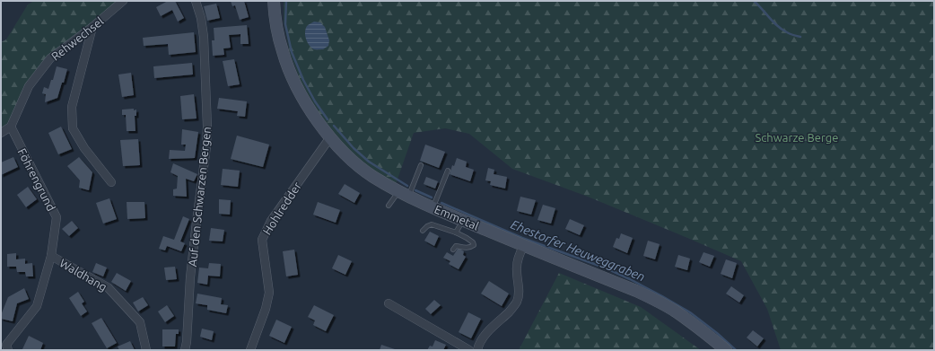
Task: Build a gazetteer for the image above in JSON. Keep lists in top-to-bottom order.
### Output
{
  "streets": {
    "main road": ["Emmetal"],
    "street": [
      "Rehwechsel",
      "Föhrengrund",
      "Auf den Schwarzen Bergen",
      "Hohlredder",
      "Waldhang"
    ]
  },
  "crossings": [
    ["Rehwechsel", "Föhrengrund"],
    ["Föhrengrund", "Waldhang"],
    ["Hohlredder", "Emmetal"]
  ],
  "water": ["Ehestorfer Heuweggraben"],
  "parks": ["Schwarze Berge"]
}
